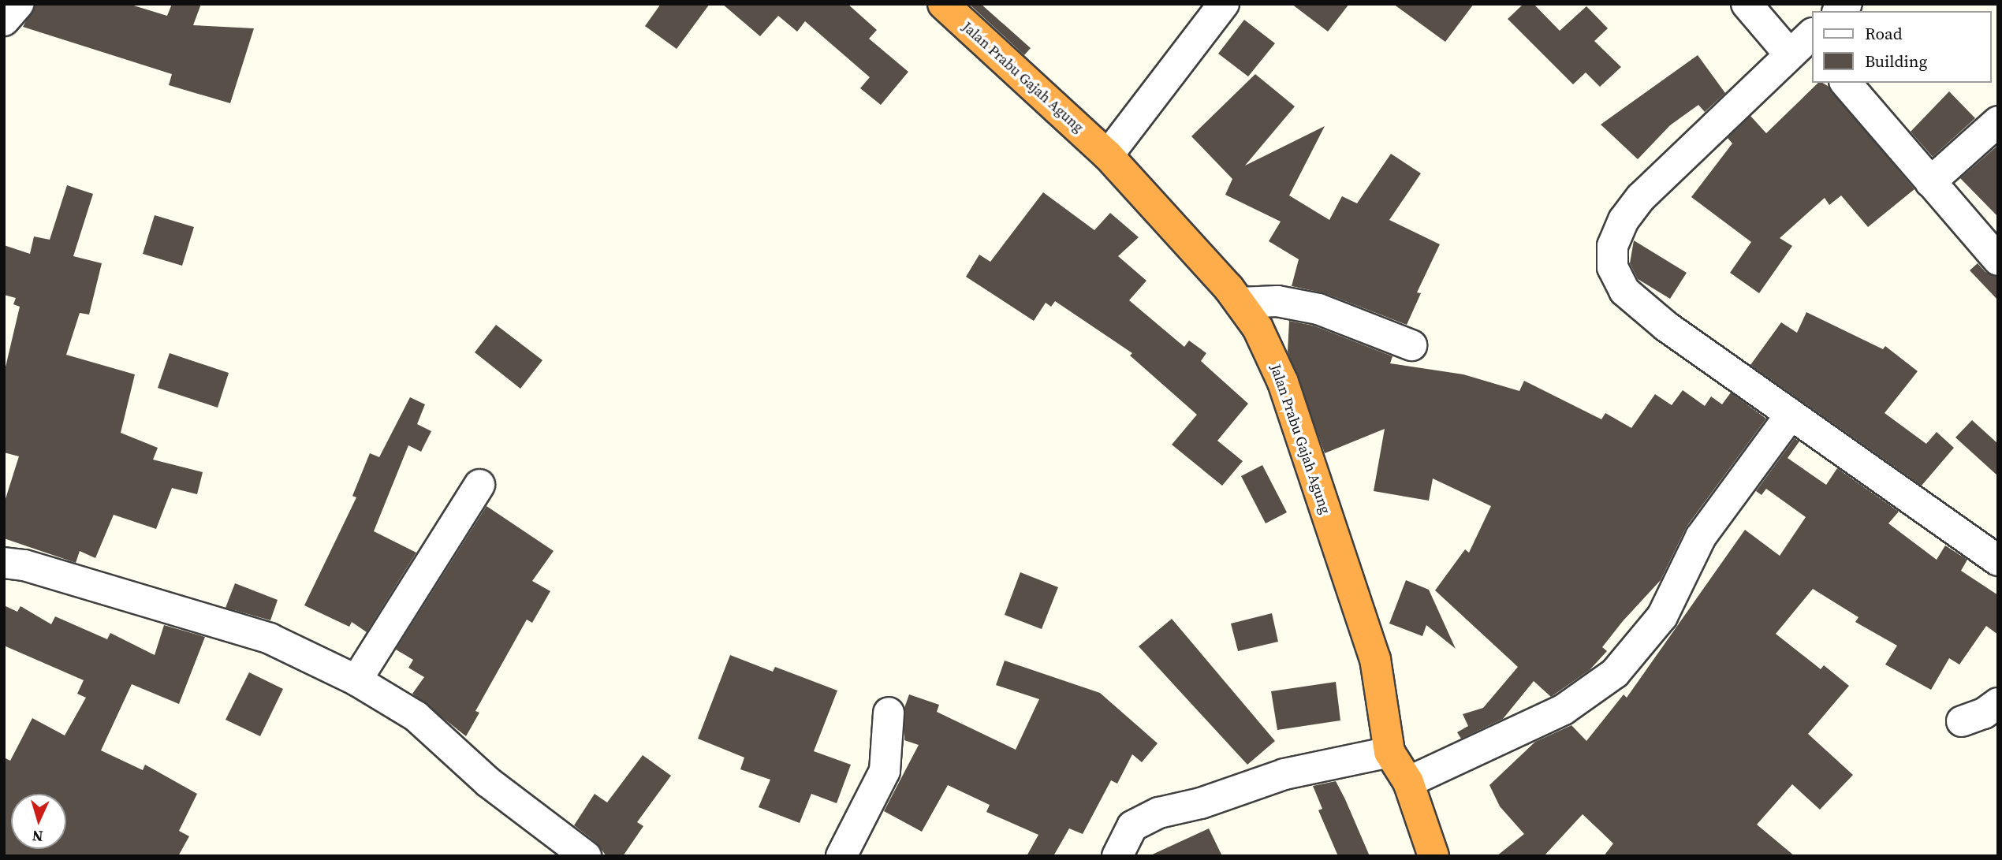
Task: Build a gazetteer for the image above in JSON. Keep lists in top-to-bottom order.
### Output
{
  "streets": {
    "highway": ["Jalan Prabu Gajah Agung"]
  },
  "legend": ["Road", "Building"],
  "north": "bottom"
}
